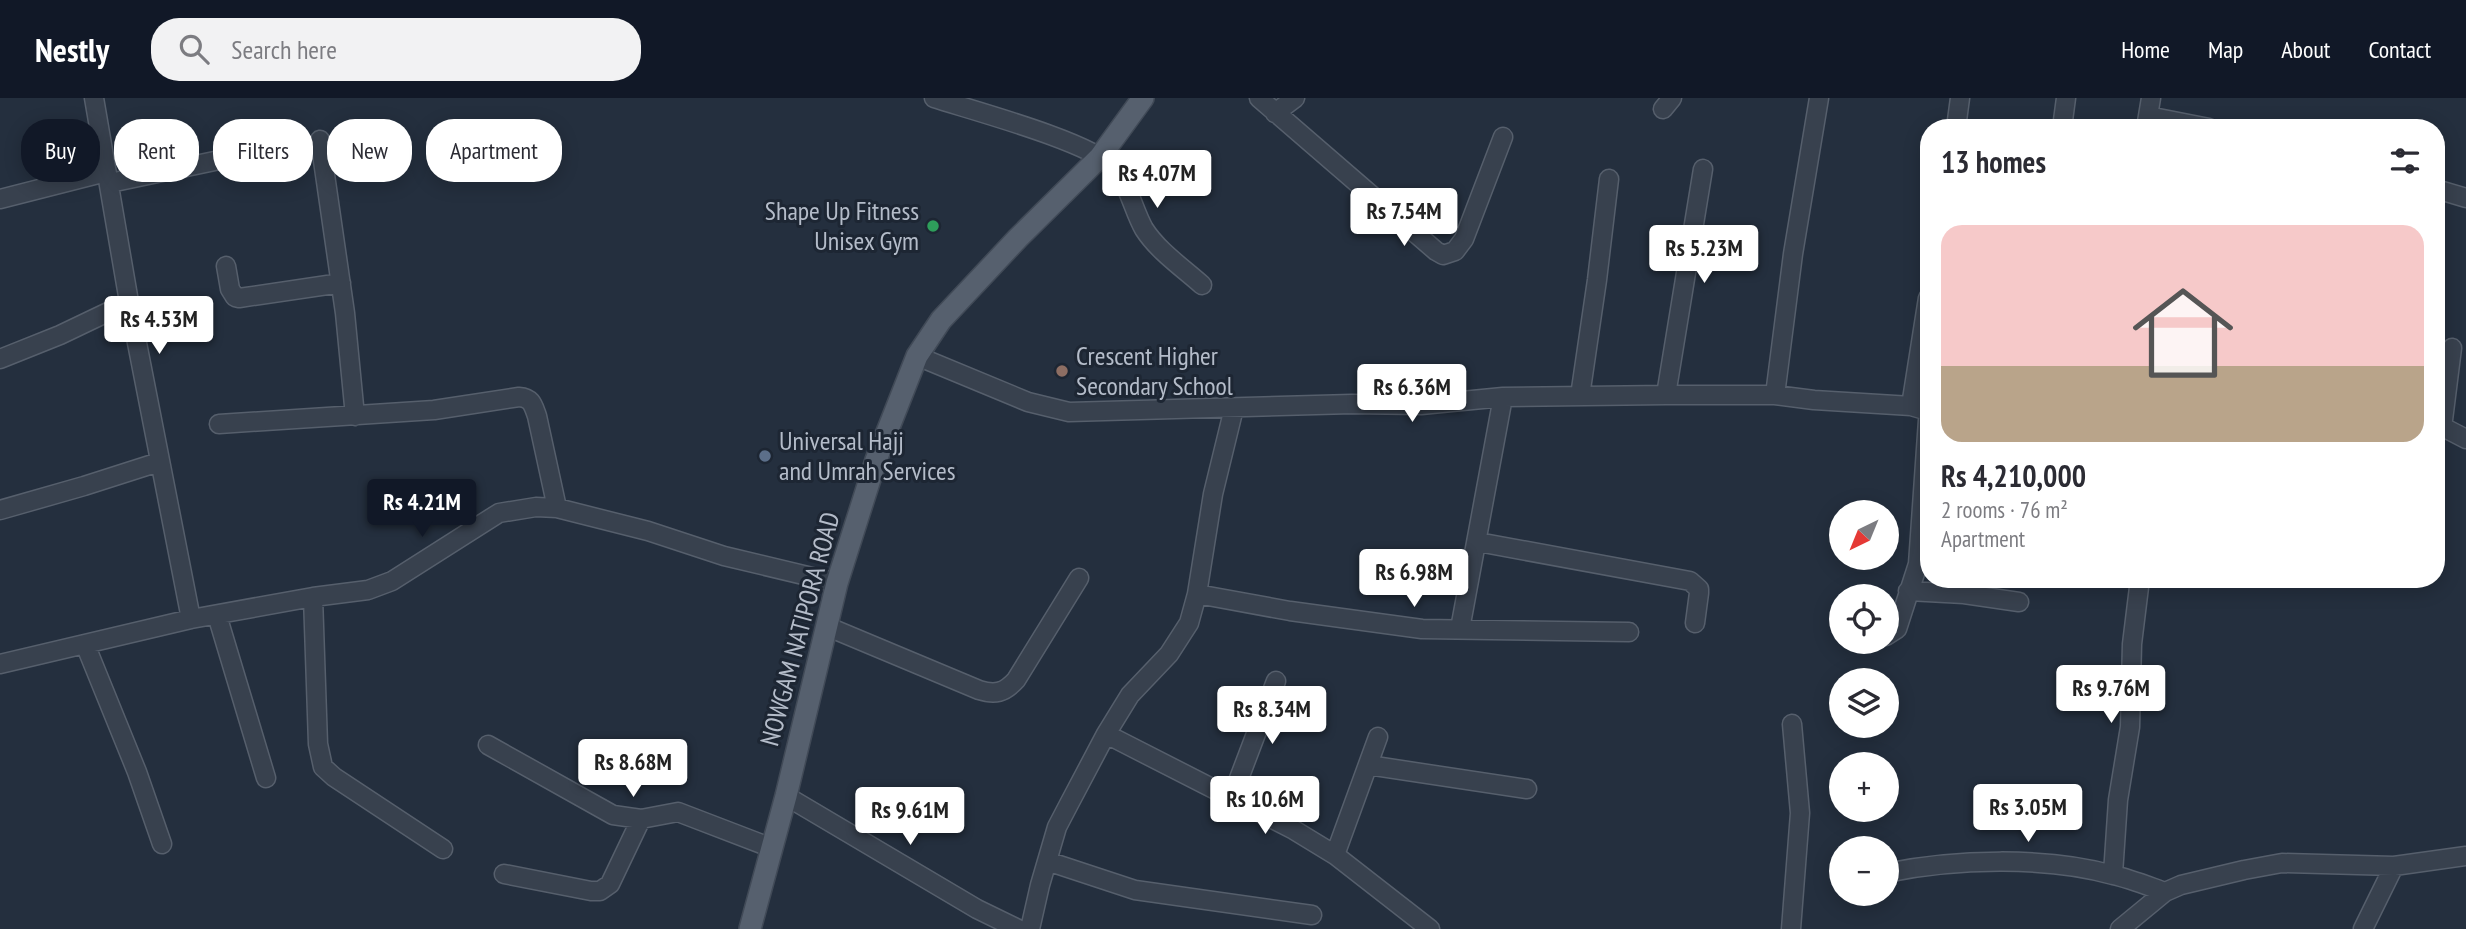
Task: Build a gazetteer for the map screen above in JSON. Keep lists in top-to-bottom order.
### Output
{
  "streets": {
    "main road": ["NOWGAM NATIPORA ROAD"]
  },
  "places": ["Shape Up Fitness Unisex Gym", "Crescent Higher Secondary School", "Universal Hajj and Umrah Services"],
  "north": "bottom left",
  "page": {
    "header": "Nestly",
    "search": "Search here",
    "nav": [
      "Home",
      "Map",
      "About",
      "Contact"
    ],
    "chip": [
      "Buy",
      "Rent",
      "Filters",
      "New",
      "Apartment"
    ],
    "heading": "13 homes",
    "price": [
      "Rs 4.07M",
      "Rs 7.54M",
      "Rs 5.23M",
      "Rs 4.53M",
      "Rs 6.36M",
      "Rs 4.21M",
      "Rs 6.98M",
      "Rs 9.76M",
      "Rs 8.34M",
      "Rs 8.68M",
      "Rs 10.6M",
      "Rs 3.05M",
      "Rs 9.61M"
    ],
    "list": [
      {
        "name": "Rs 4,210,000",
        "note": "2 rooms · 76 m² · Apartment"
      }
    ],
    "map_buttons": ["+", "−"]
  }
}
